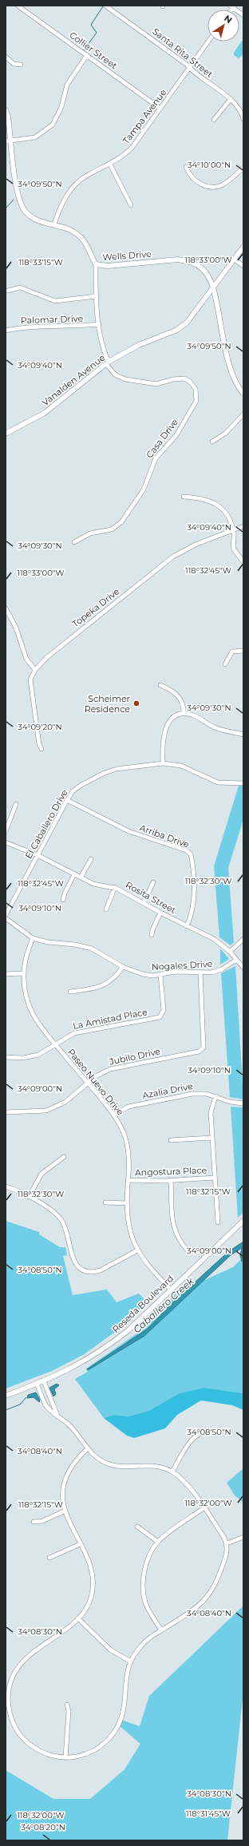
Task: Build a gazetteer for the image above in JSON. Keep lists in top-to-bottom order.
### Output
{
  "streets": {
    "main road": ["Wells Drive", "Vanalden Avenue", "Reseda Boulevard"],
    "street": [
      "Collier Street",
      "Santa Rita Street",
      "Tampa Avenue",
      "Palomar Drive",
      "Casa Drive",
      "Topeka Drive",
      "El Caballero Drive",
      "Arriba Drive",
      "Rosita Street",
      "Nogales Drive",
      "La Amistad Place",
      "Jubilo Drive",
      "Paseo Nuevo Drive",
      "Azalia Drive",
      "Angostura Place"
    ]
  },
  "crossings": [
    ["Collier Street", "Tampa Avenue"],
    ["Santa Rita Street", "Tampa Avenue"],
    ["Tampa Avenue", "Wells Drive"],
    ["Wells Drive", "Vanalden Avenue"],
    ["Wells Drive", "Casa Drive"],
    ["Palomar Drive", "Casa Drive"],
    ["Vanalden Avenue", "Casa Drive"],
    ["El Caballero Drive", "Arriba Drive"],
    ["El Caballero Drive", "Rosita Street"],
    ["Arriba Drive", "Rosita Street"],
    ["Rosita Street", "Nogales Drive"],
    ["Nogales Drive", "La Amistad Place"],
    ["Nogales Drive", "Jubilo Drive"],
    ["Nogales Drive", "Paseo Nuevo Drive"],
    ["La Amistad Place", "Paseo Nuevo Drive"],
    ["Jubilo Drive", "Paseo Nuevo Drive"],
    ["Paseo Nuevo Drive", "Azalia Drive"],
    ["Paseo Nuevo Drive", "Angostura Place"],
    ["Paseo Nuevo Drive", "Reseda Boulevard"]
  ],
  "water": ["Caballero Creek"],
  "places": ["Scheimer Residence"],
  "north": "top right",
  "coordinates": [
    "34°10'00\"N",
    "34°09'50\"N",
    "118°33'00\"W",
    "118°33'15\"W",
    "34°09'40\"N",
    "34°09'30\"N",
    "118°32'45\"W",
    "34°09'20\"N",
    "118°32'30\"W",
    "34°09'10\"N",
    "34°09'00\"N",
    "118°32'15\"W",
    "34°08'50\"N",
    "34°08'40\"N",
    "118°32'00\"W",
    "34°08'30\"N",
    "118°31'45\"W",
    "34°08'20\"N"
  ]
}
